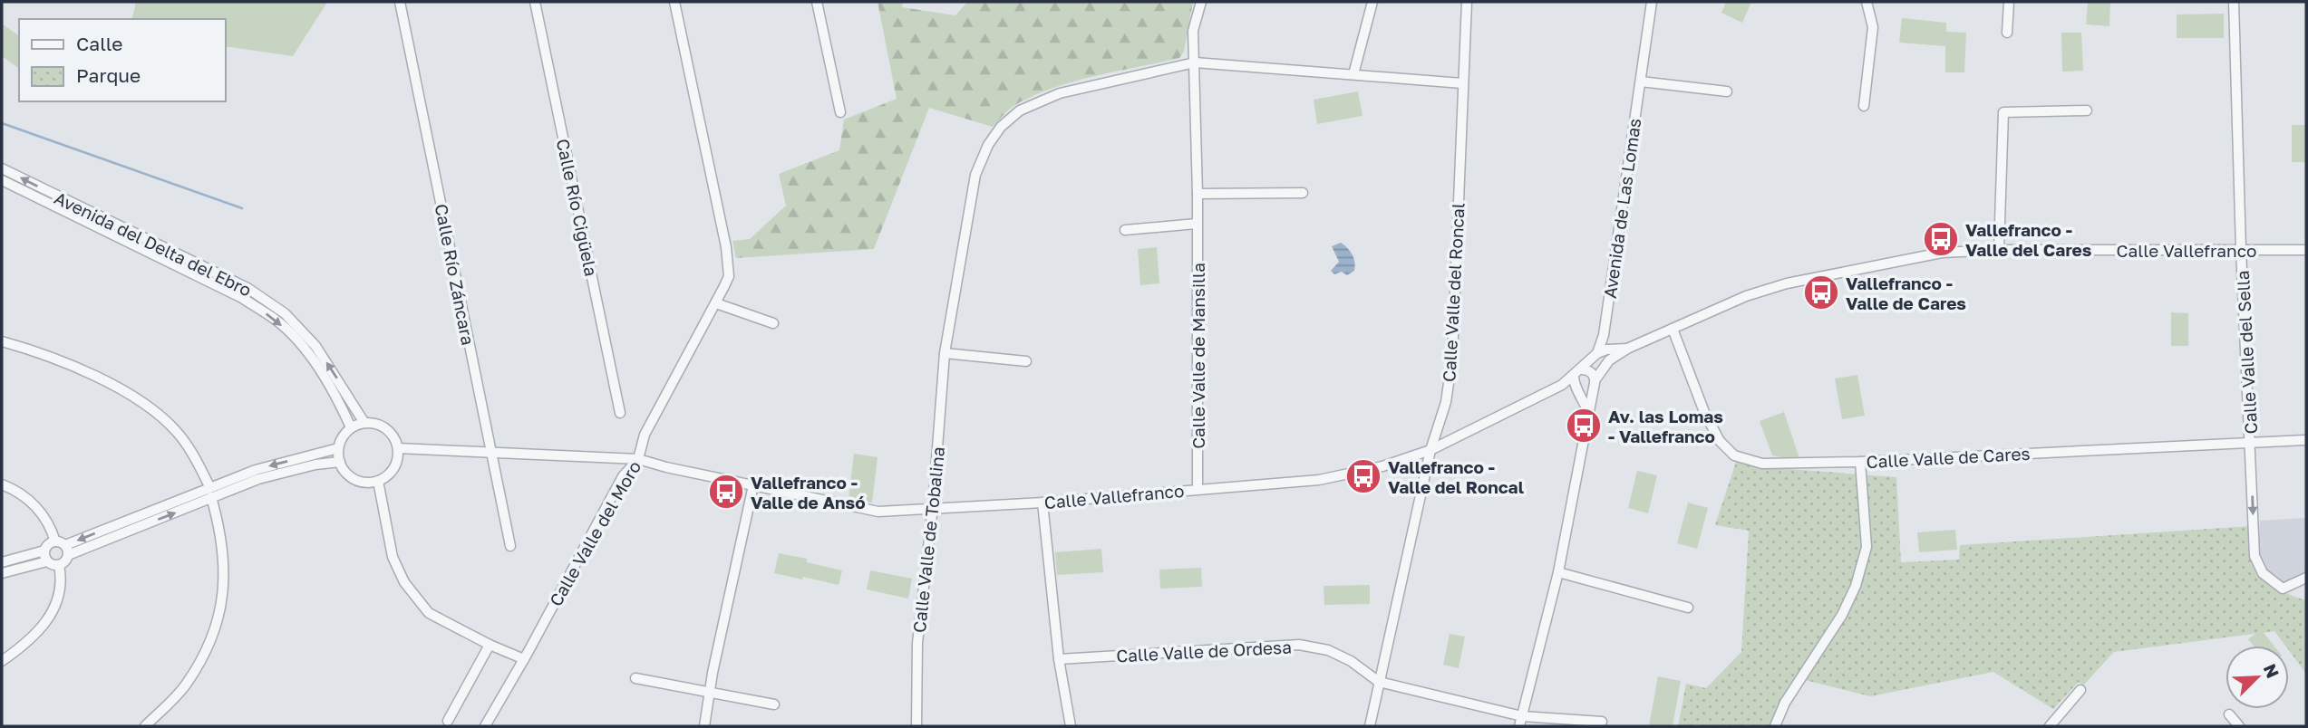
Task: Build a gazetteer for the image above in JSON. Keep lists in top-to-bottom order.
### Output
{
  "streets": {
    "street": [
      "Calle Río Cigüela",
      "Avenida de Las Lomas",
      "Avenida del Delta del Ebro",
      "Calle Vallefranco",
      "Calle Río Záncara",
      "Calle Valle del Roncal",
      "Calle Valle del Sella",
      "Calle Valle de Mansilla",
      "Calle Valle de Cares",
      "Calle Valle del Moro",
      "Calle Valle de Tobalina",
      "Calle Valle de Ordesa"
    ]
  },
  "crossings": [
    ["Avenida de Las Lomas", "Calle Vallefranco"],
    ["Avenida del Delta del Ebro", "Calle Vallefranco"],
    ["Calle Vallefranco", "Calle Río Záncara"],
    ["Calle Vallefranco", "Calle Valle del Roncal"],
    ["Calle Vallefranco", "Calle Valle del Sella"],
    ["Calle Vallefranco", "Calle Valle de Mansilla"],
    ["Calle Vallefranco", "Calle Valle de Cares"],
    ["Calle Vallefranco", "Calle Valle del Moro"],
    ["Calle Vallefranco", "Calle Valle de Tobalina"],
    ["Calle Valle del Roncal", "Calle Valle de Tobalina"],
    ["Calle Valle del Roncal", "Calle Valle de Ordesa"],
    ["Calle Valle del Sella", "Calle Valle de Cares"],
    ["Calle Valle de Mansilla", "Calle Valle de Tobalina"]
  ],
  "places": {
    "bus stop": [
      "Vallefranco - Valle del Cares",
      "Vallefranco - Valle de Cares",
      "Av. las Lomas - Vallefranco",
      "Vallefranco - Valle del Roncal",
      "Vallefranco - Valle de Ansó"
    ]
  },
  "legend": ["Calle", "Parque"],
  "north": "top right"
}
